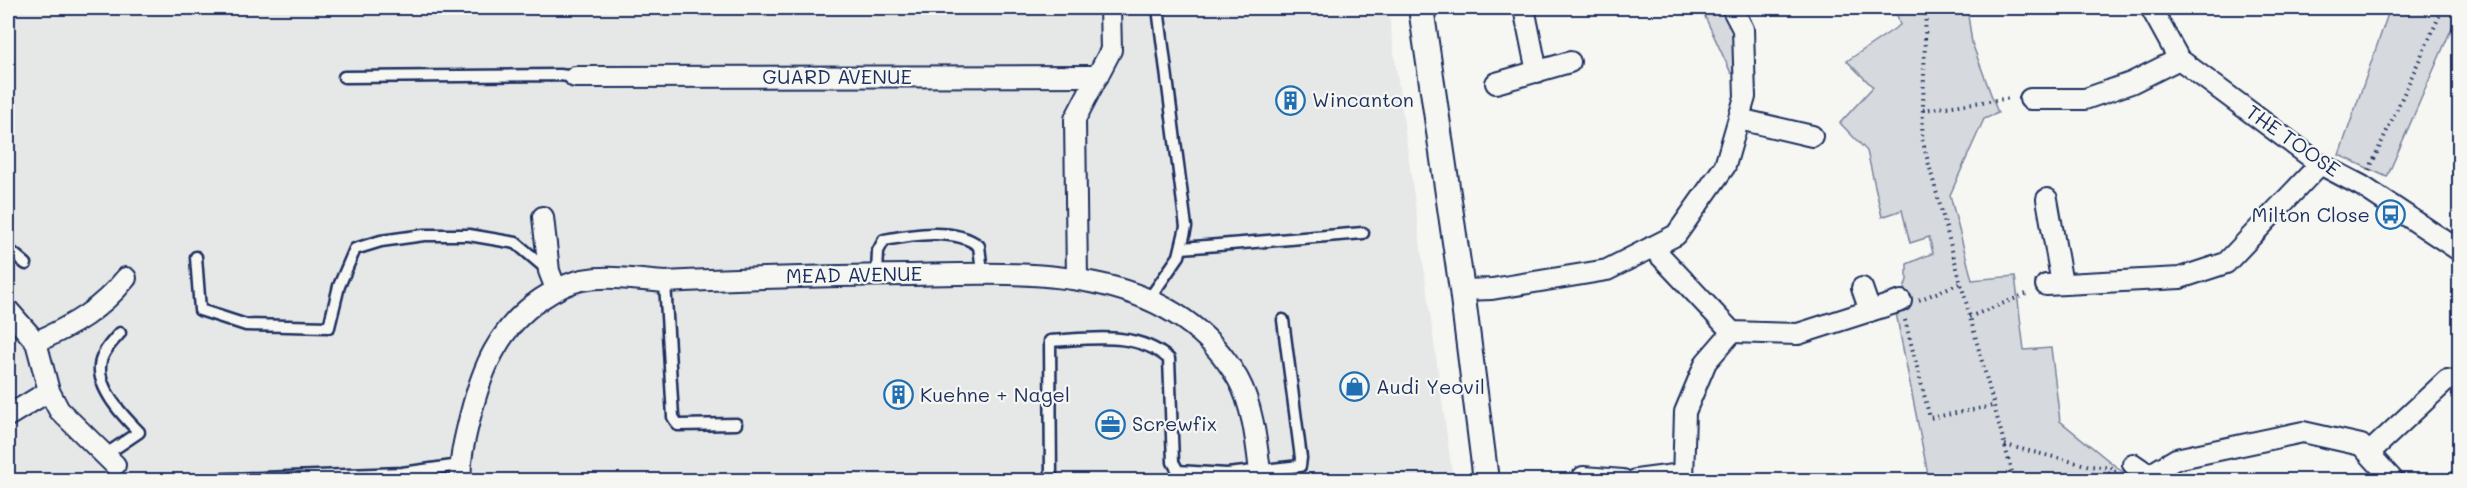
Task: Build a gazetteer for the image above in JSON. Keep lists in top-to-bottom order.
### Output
{
  "streets": {
    "street": ["GUARD AVENUE", "THE TOOSE", "MEAD AVENUE"]
  },
  "places": {
    "building": ["Wincanton", "Kuehne + Nagel"],
    "bus stop": ["Milton Close"],
    "shop": ["Audi Yeovil"],
    "office": ["Screwfix"]
  }
}
